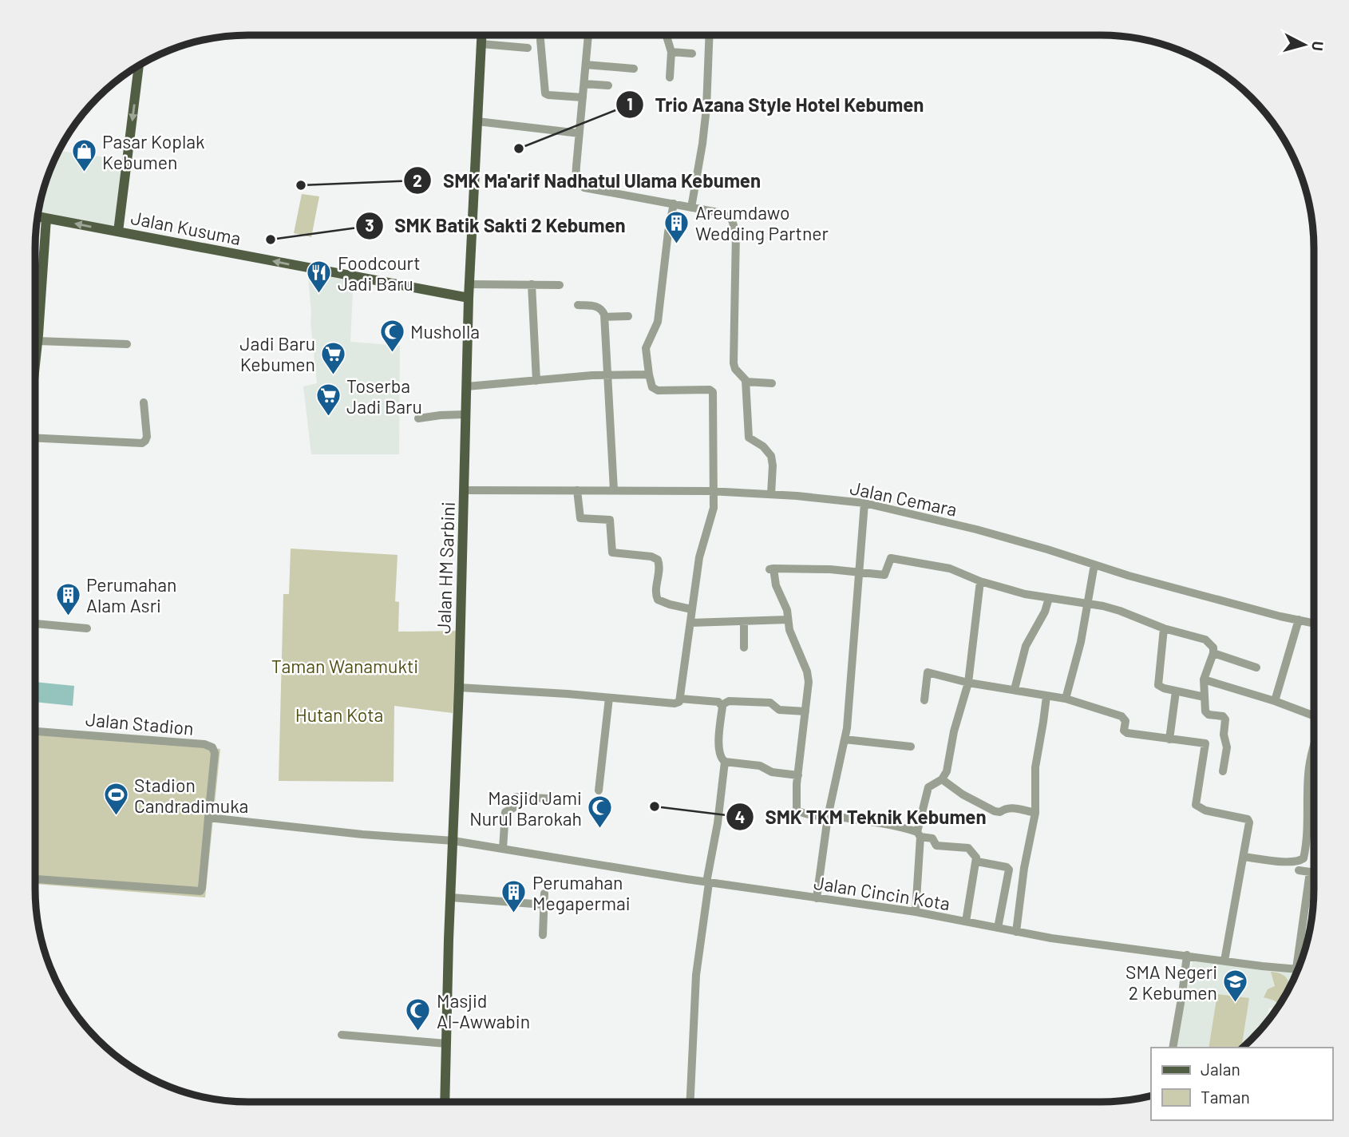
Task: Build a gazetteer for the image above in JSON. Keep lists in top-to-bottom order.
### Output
{
  "streets": {
    "main road": ["Jalan Kusuma", "Jalan HM Sarbini"],
    "street": ["Jalan Cemara", "Jalan Stadion", "Jalan Cincin Kota"]
  },
  "crossings": [
    ["Jalan Kusuma", "Jalan HM Sarbini"],
    ["Jalan Cemara", "Jalan HM Sarbini"],
    ["Jalan HM Sarbini", "Jalan Cincin Kota"]
  ],
  "one_way": ["Jalan Kusuma"],
  "parks": ["Taman Wanamukti", "Hutan Kota"],
  "places": {
    "other": [
      "Trio Azana Style Hotel Kebumen",
      "SMK Ma'arif Nadhatul Ulama Kebumen",
      "SMK Batik Sakti 2 Kebumen",
      "SMK TKM Teknik Kebumen"
    ],
    "shop": ["Pasar Koplak Kebumen"],
    "building": ["Areumdawo Wedding Partner", "Perumahan Alam Asri", "Perumahan Megapermai"],
    "restaurant": ["Foodcourt Jadi Baru"],
    "mosque": ["Musholla", "Masjid Jami Nurul Barokah", "Masjid Al-Awwabin"],
    "supermarket": ["Jadi Baru Kebumen", "Toserba Jadi Baru"],
    "sports": ["Stadion Candradimuka"],
    "school or university": ["SMA Negeri 2 Kebumen"]
  },
  "legend": ["Jalan", "Taman"],
  "north": "right"
}
